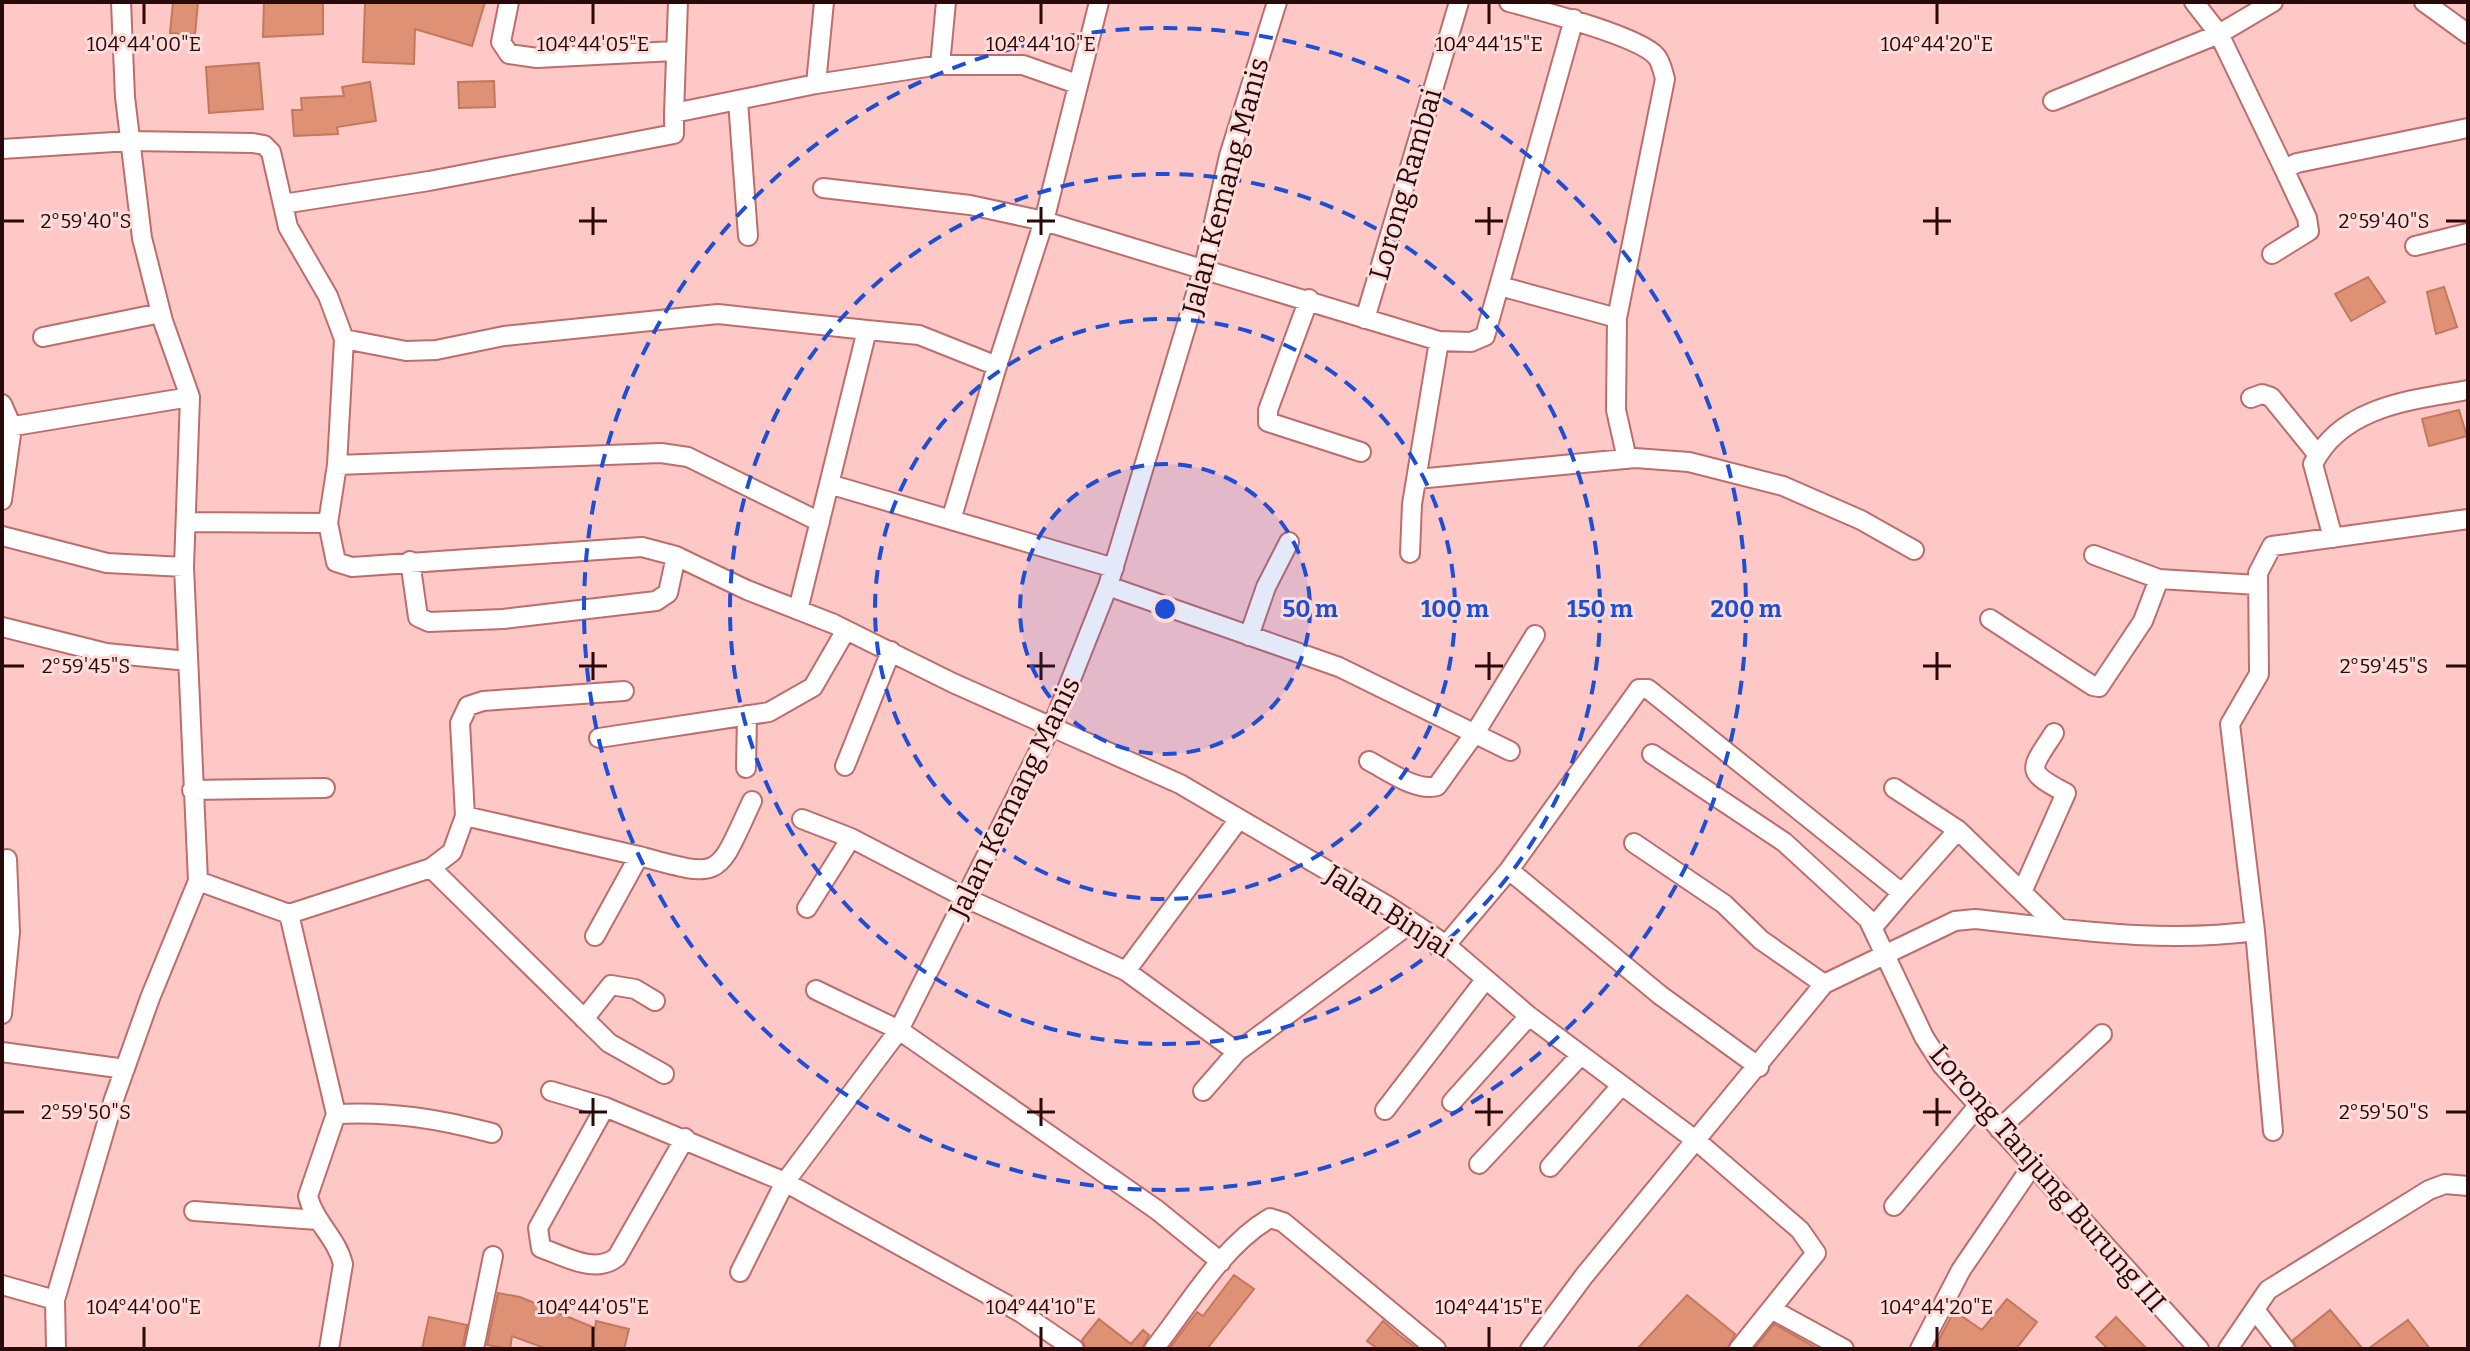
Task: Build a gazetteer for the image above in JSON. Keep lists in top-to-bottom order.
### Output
{
  "streets": {
    "street": [
      "Lorong Rambai",
      "Jalan Kemang Manis",
      "Jalan Binjai",
      "Lorong Tanjung Burung III"
    ]
  },
  "crossings": [
    ["Jalan Kemang Manis", "Jalan Binjai"]
  ],
  "coordinates": [
    "104°44'00\"E",
    "104°44'05\"E",
    "104°44'10\"E",
    "104°44'15\"E",
    "104°44'20\"E",
    "2°59'40\"S",
    "2°59'45\"S",
    "2°59'50\"S"
  ],
  "rings": [
    "50 m",
    "100 m",
    "150 m",
    "200 m"
  ]
}
